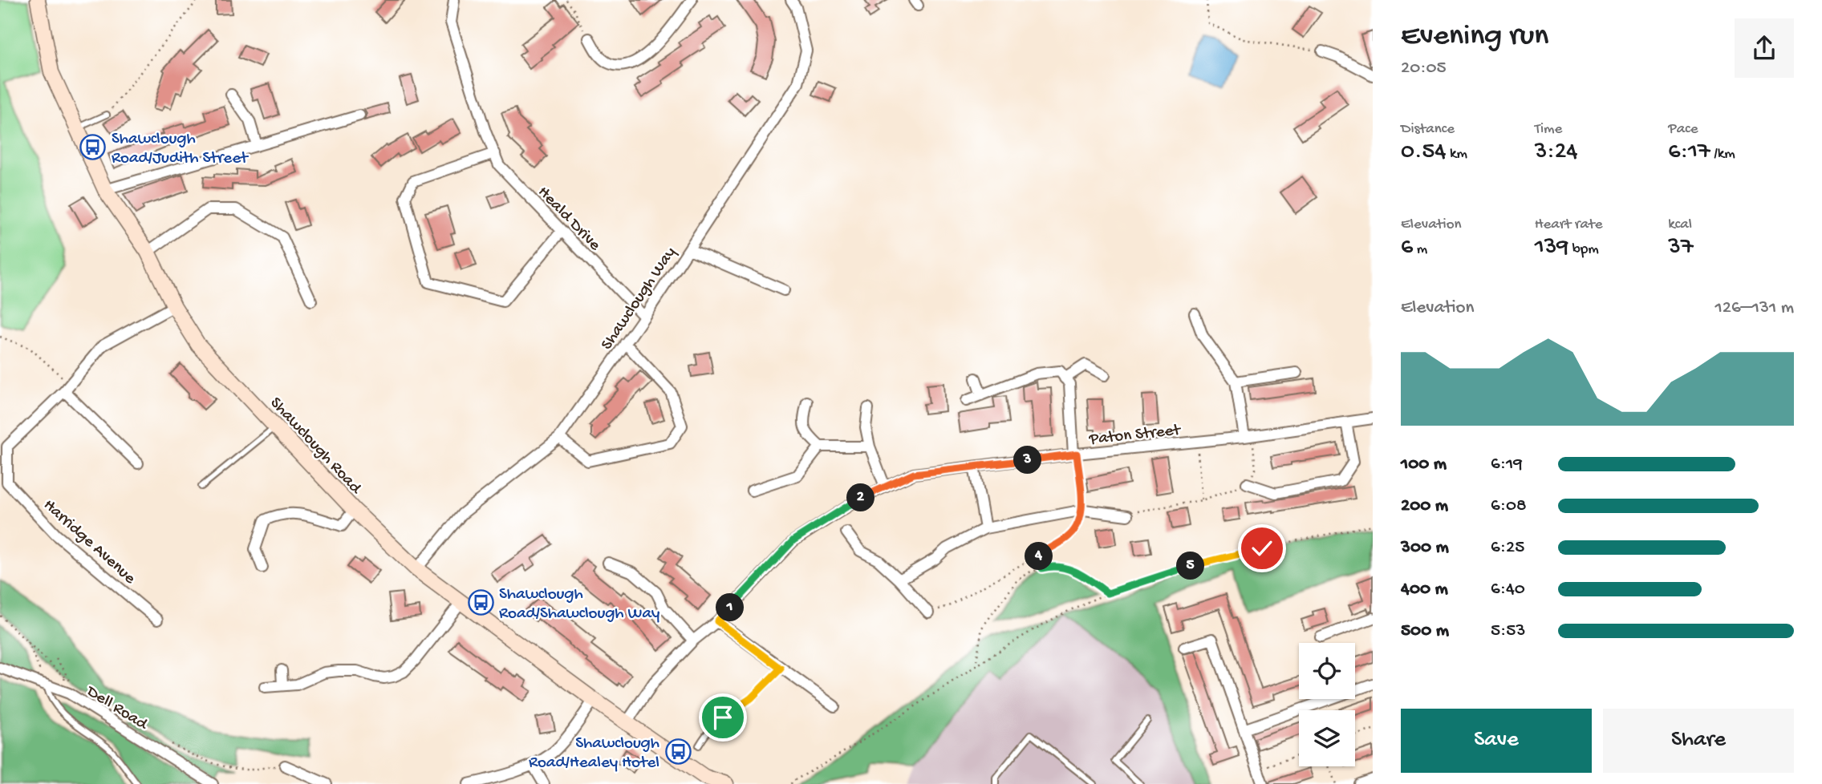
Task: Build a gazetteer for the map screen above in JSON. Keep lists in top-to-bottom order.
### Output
{
  "streets": {
    "main road": ["Shawclough Road"],
    "street": [
      "Heald Drive",
      "Shawclough Way",
      "Paton Street",
      "Harridge Avenue",
      "Dell Road"
    ]
  },
  "crossings": [
    ["Heald Drive", "Shawclough Way"],
    ["Shawclough Way", "Shawclough Road"],
    ["Paton Street", "Shawclough Road"]
  ],
  "places": {
    "bus stop": ["Shawclough Road/Judith Street", "Shawclough Road/Shawclough Way", "Shawclough Road/Healey Hotel"]
  },
  "page": {
    "heading": ["Evening run", "20:05"],
    "stats": [
      ["Distance", "0.54 km"],
      ["Time", "3:24"],
      ["Pace", "6:17 /km"],
      ["Elevation", "6 m"],
      ["Heart rate", "139 bpm"],
      ["kcal", "37"]
    ],
    "chart": ["Elevation", "126–131 m"],
    "list": [
      {
        "name": "100 m",
        "note": "6:19"
      },
      {
        "name": "200 m",
        "note": "6:08"
      },
      {
        "name": "300 m",
        "note": "6:25"
      },
      {
        "name": "400 m",
        "note": "6:40"
      },
      {
        "name": "500 m",
        "note": "5:53"
      }
    ],
    "pins": [
      "3",
      "2",
      "4",
      "5",
      "1"
    ],
    "buttons": ["Save", "Share"]
  }
}
